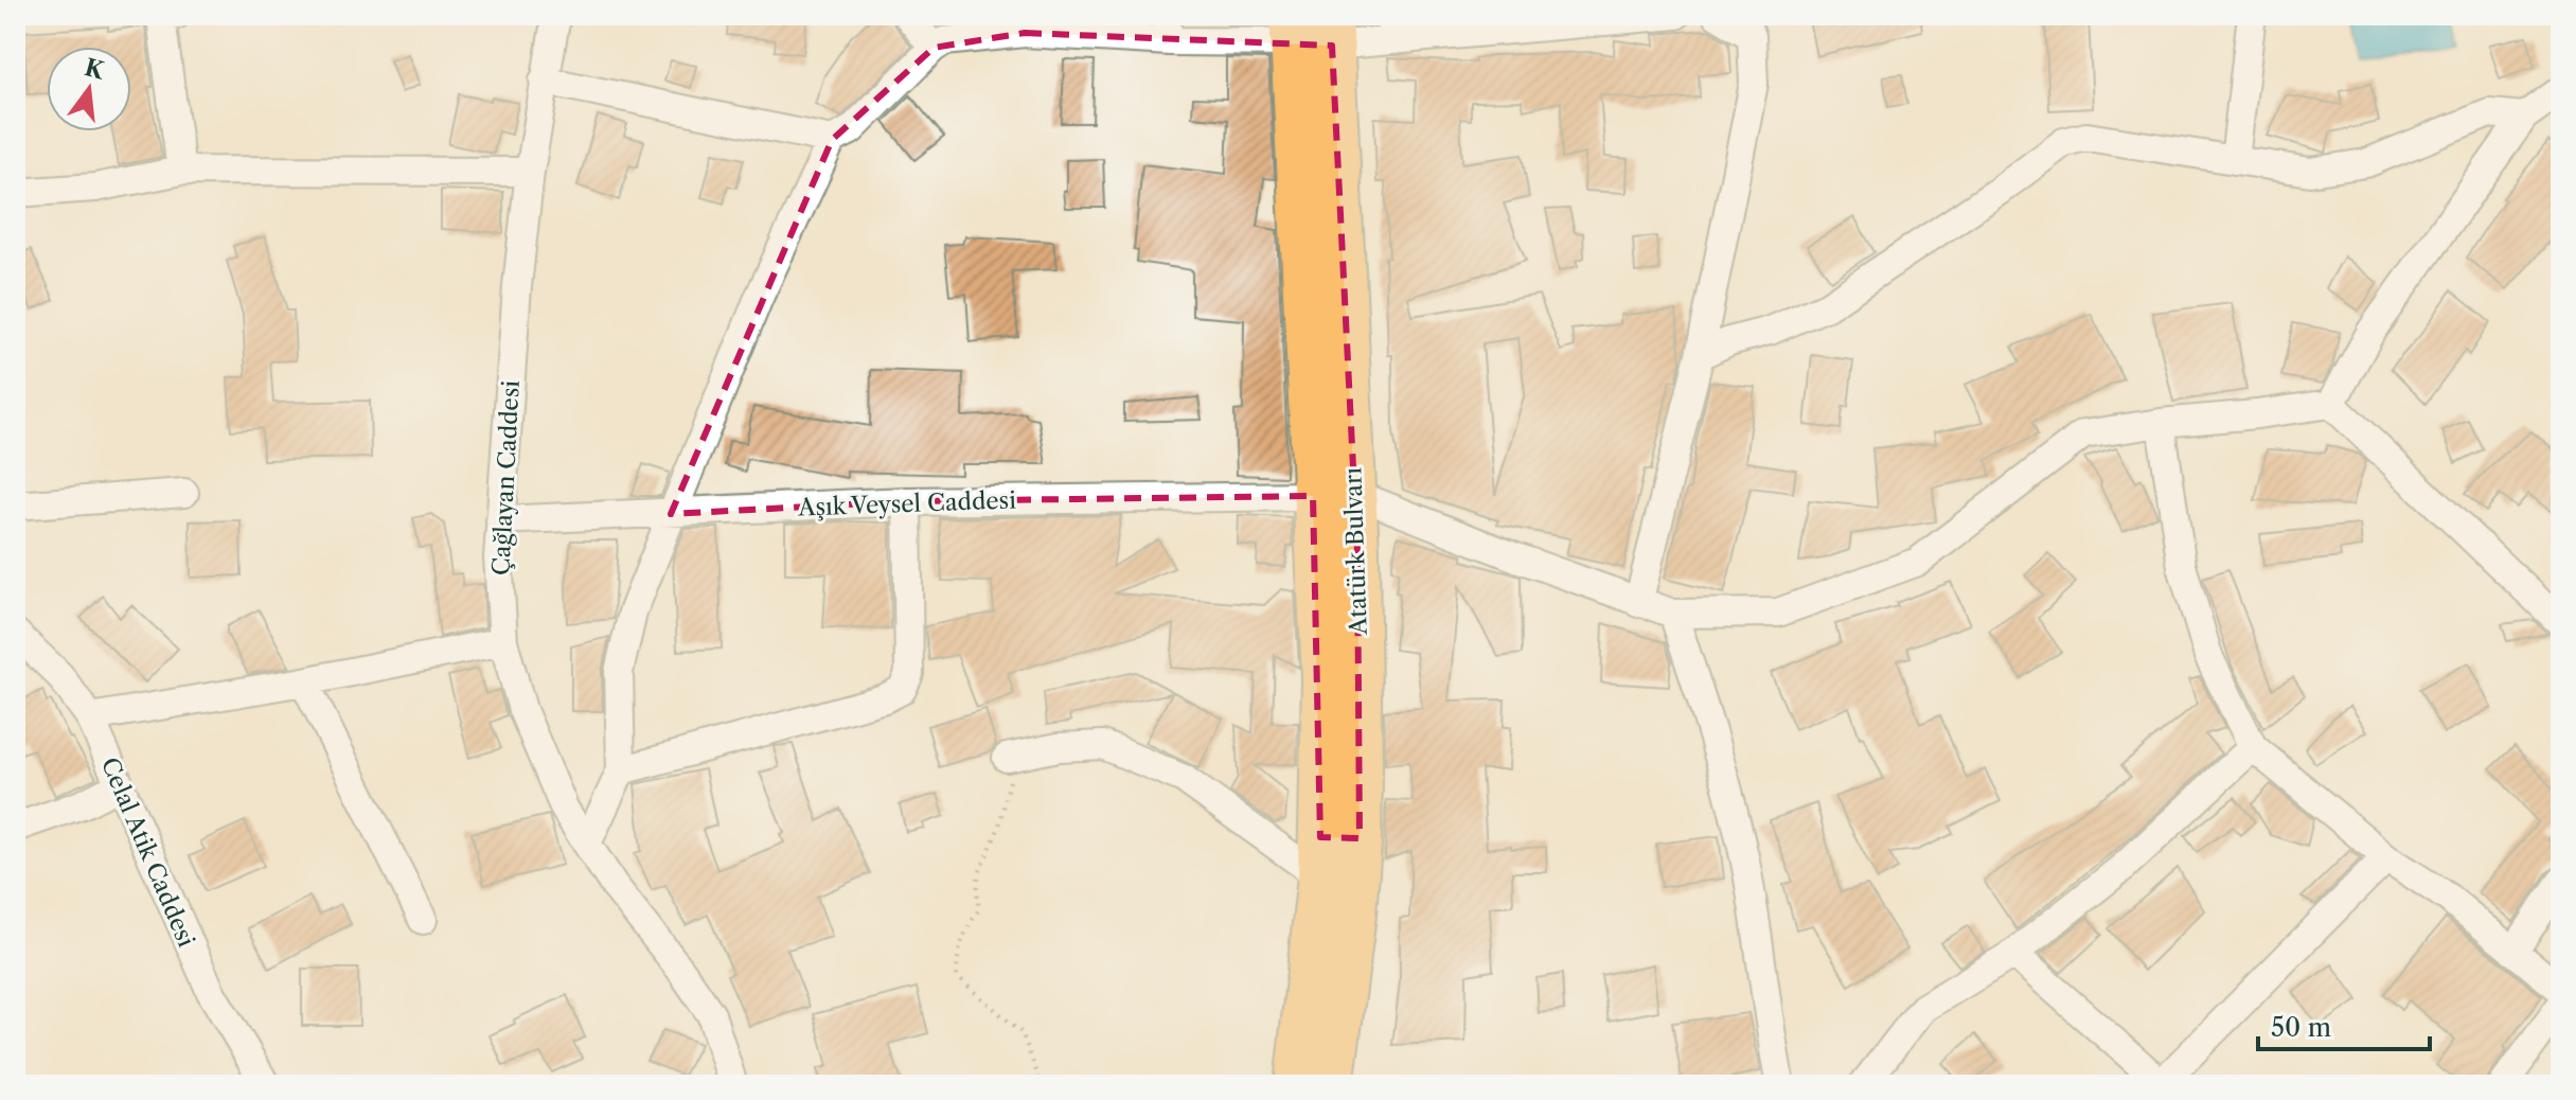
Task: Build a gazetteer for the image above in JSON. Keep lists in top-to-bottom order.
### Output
{
  "streets": {
    "highway": ["Atatürk Bulvarı"],
    "street": ["Çağlayan Caddesi", "Aşık Veysel Caddesi", "Celal Atik Caddesi"]
  },
  "crossings": [
    ["Çağlayan Caddesi", "Aşık Veysel Caddesi"],
    ["Aşık Veysel Caddesi", "Atatürk Bulvarı"]
  ],
  "scale_bar": "50 m",
  "north": "top"
}
